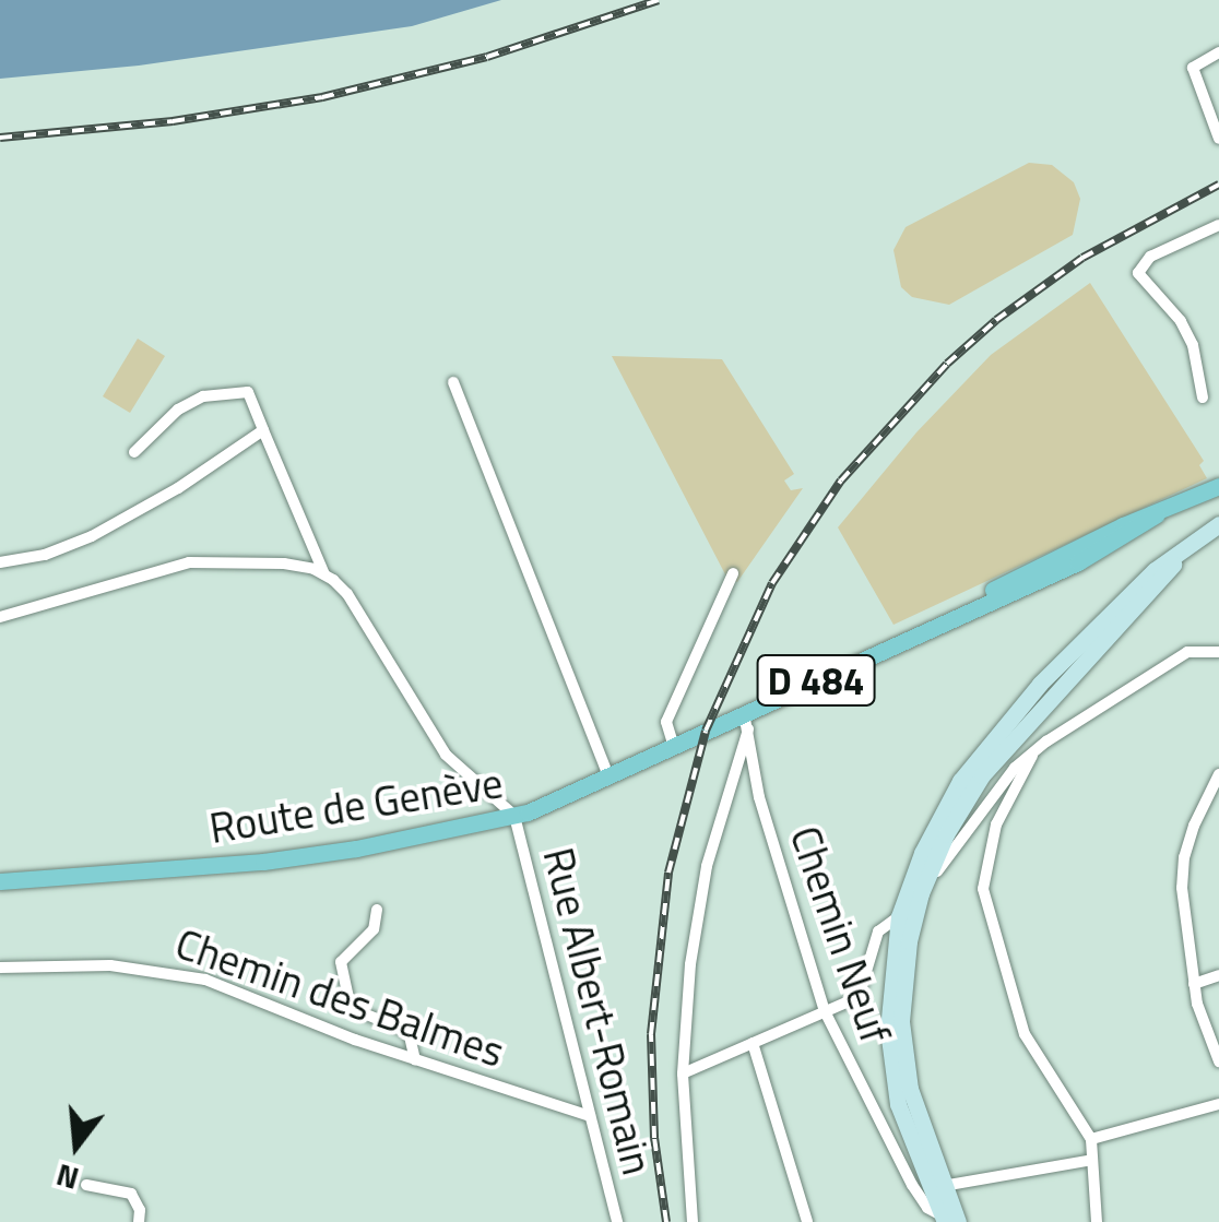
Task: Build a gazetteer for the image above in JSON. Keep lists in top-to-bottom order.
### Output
{
  "streets": {
    "main road": ["D 484", "Route de Genève"],
    "street": ["Chemin Neuf", "Chemin des Balmes", "Rue Albert-Romain"]
  },
  "crossings": [
    ["Route de Genève", "Chemin Neuf"],
    ["Route de Genève", "Rue Albert-Romain"],
    ["Chemin des Balmes", "Rue Albert-Romain"]
  ],
  "north": "bottom"
}
